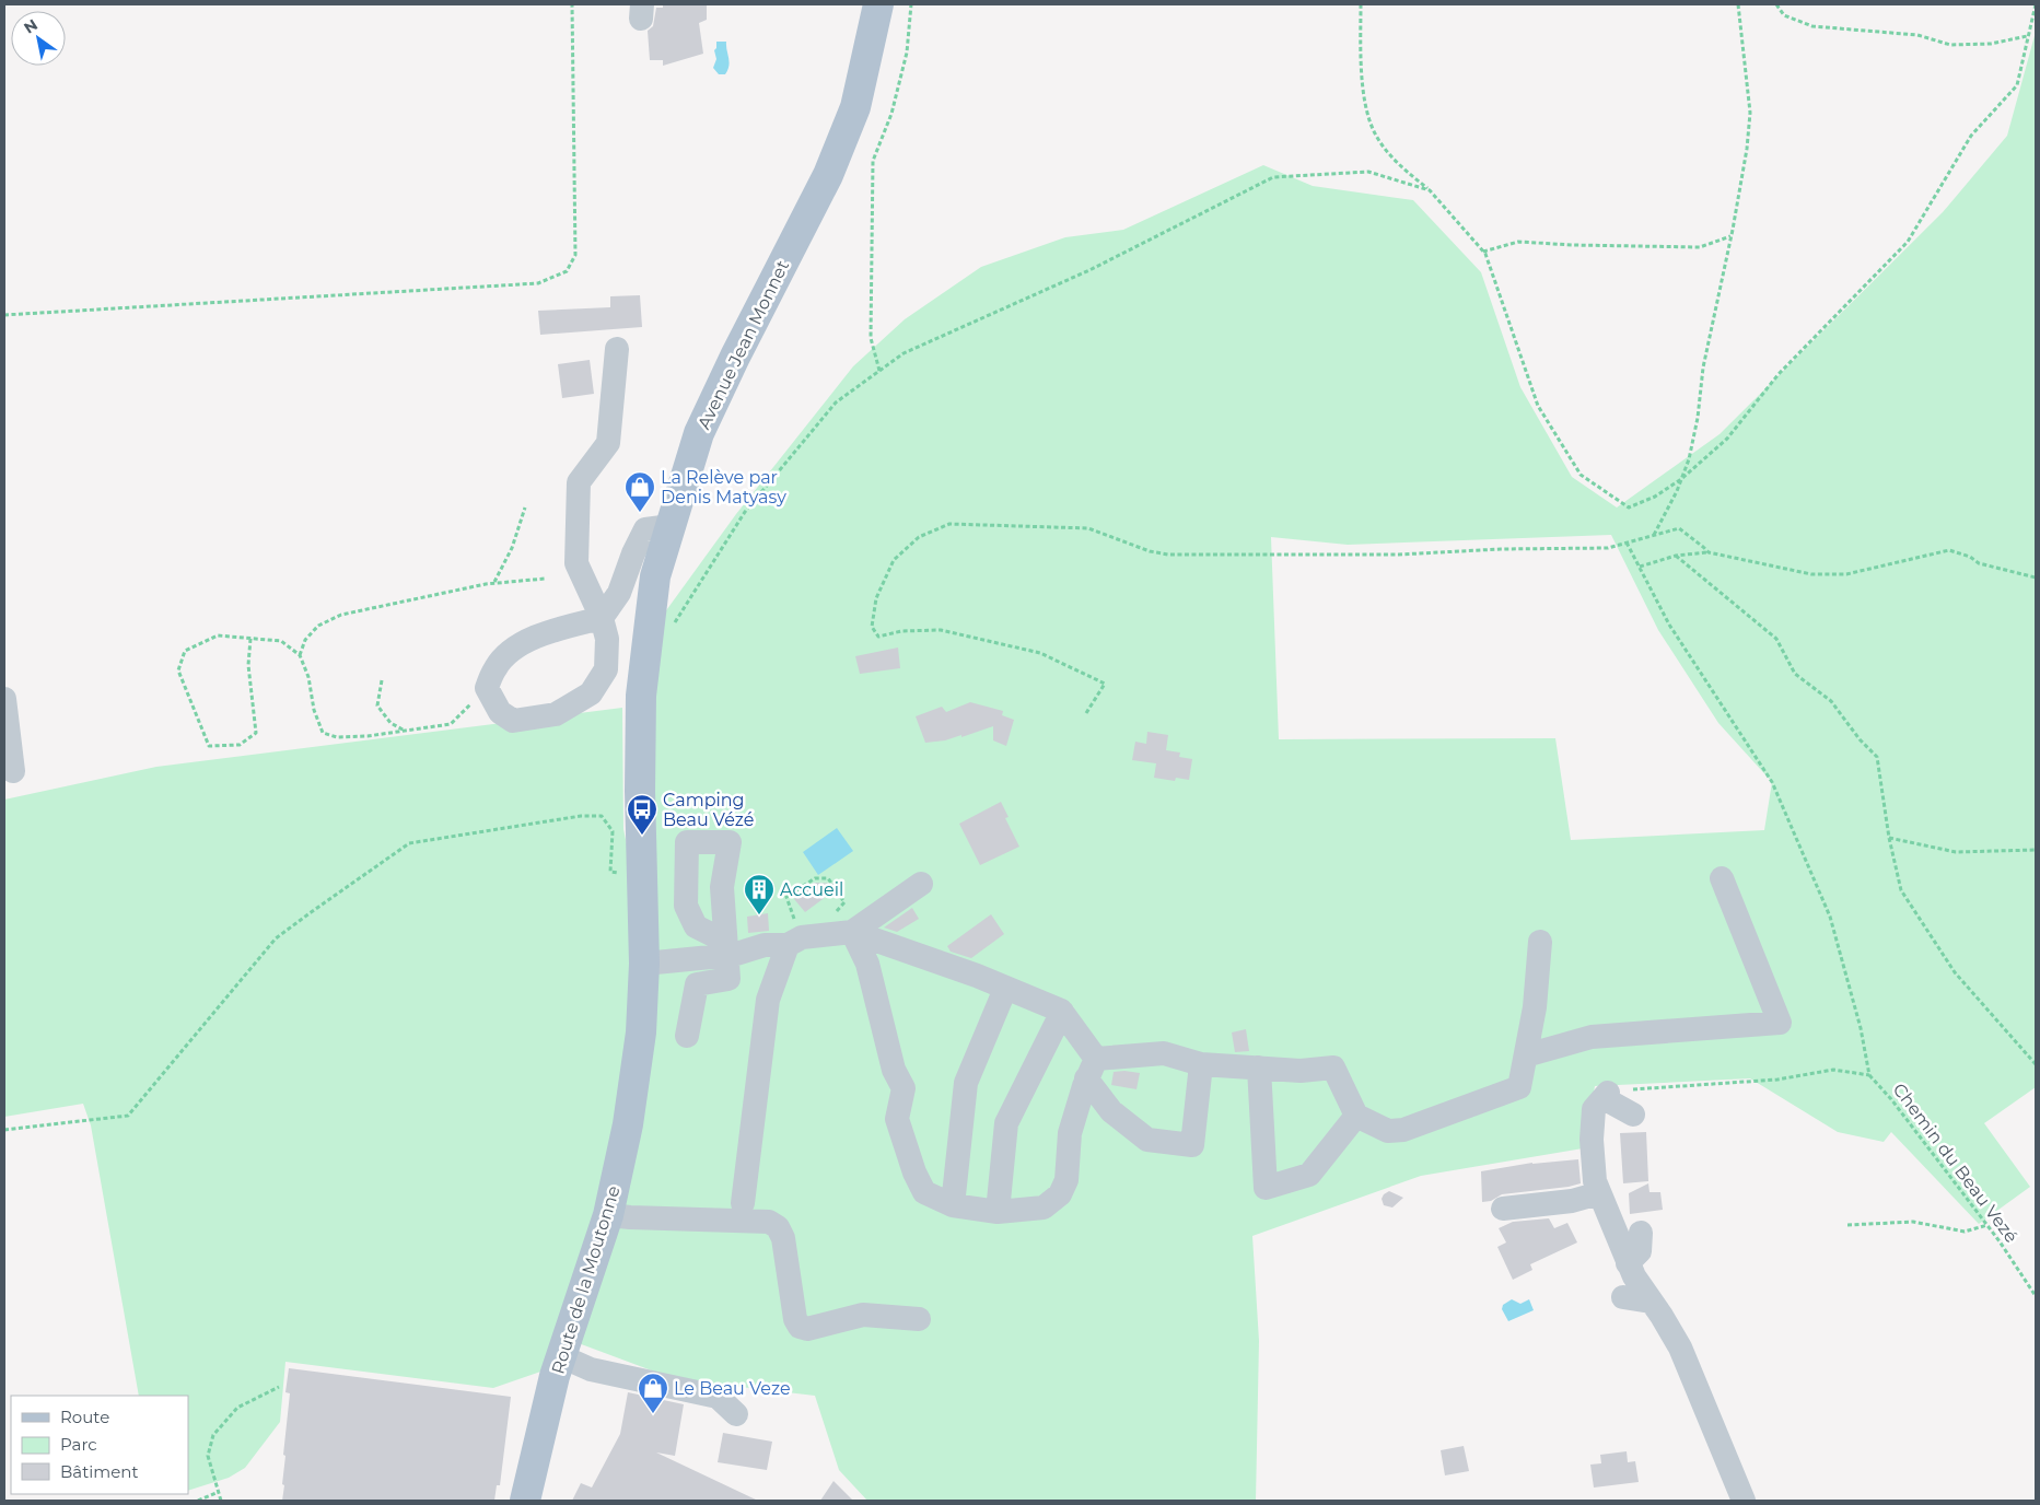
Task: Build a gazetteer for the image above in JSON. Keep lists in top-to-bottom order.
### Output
{
  "streets": {
    "main road": ["Avenue Jean Monnet", "Route de la Moutonne"],
    "path": ["Chemin du Beau Vezé"]
  },
  "crossings": [
    ["Avenue Jean Monnet", "Route de la Moutonne"]
  ],
  "places": {
    "shop": ["La Relève par Denis Matyasy", "Le Beau Veze"],
    "bus stop": ["Camping Beau Vézé"],
    "building": ["Accueil"]
  },
  "legend": ["Route", "Parc", "Bâtiment"],
  "north": "top left"
}
